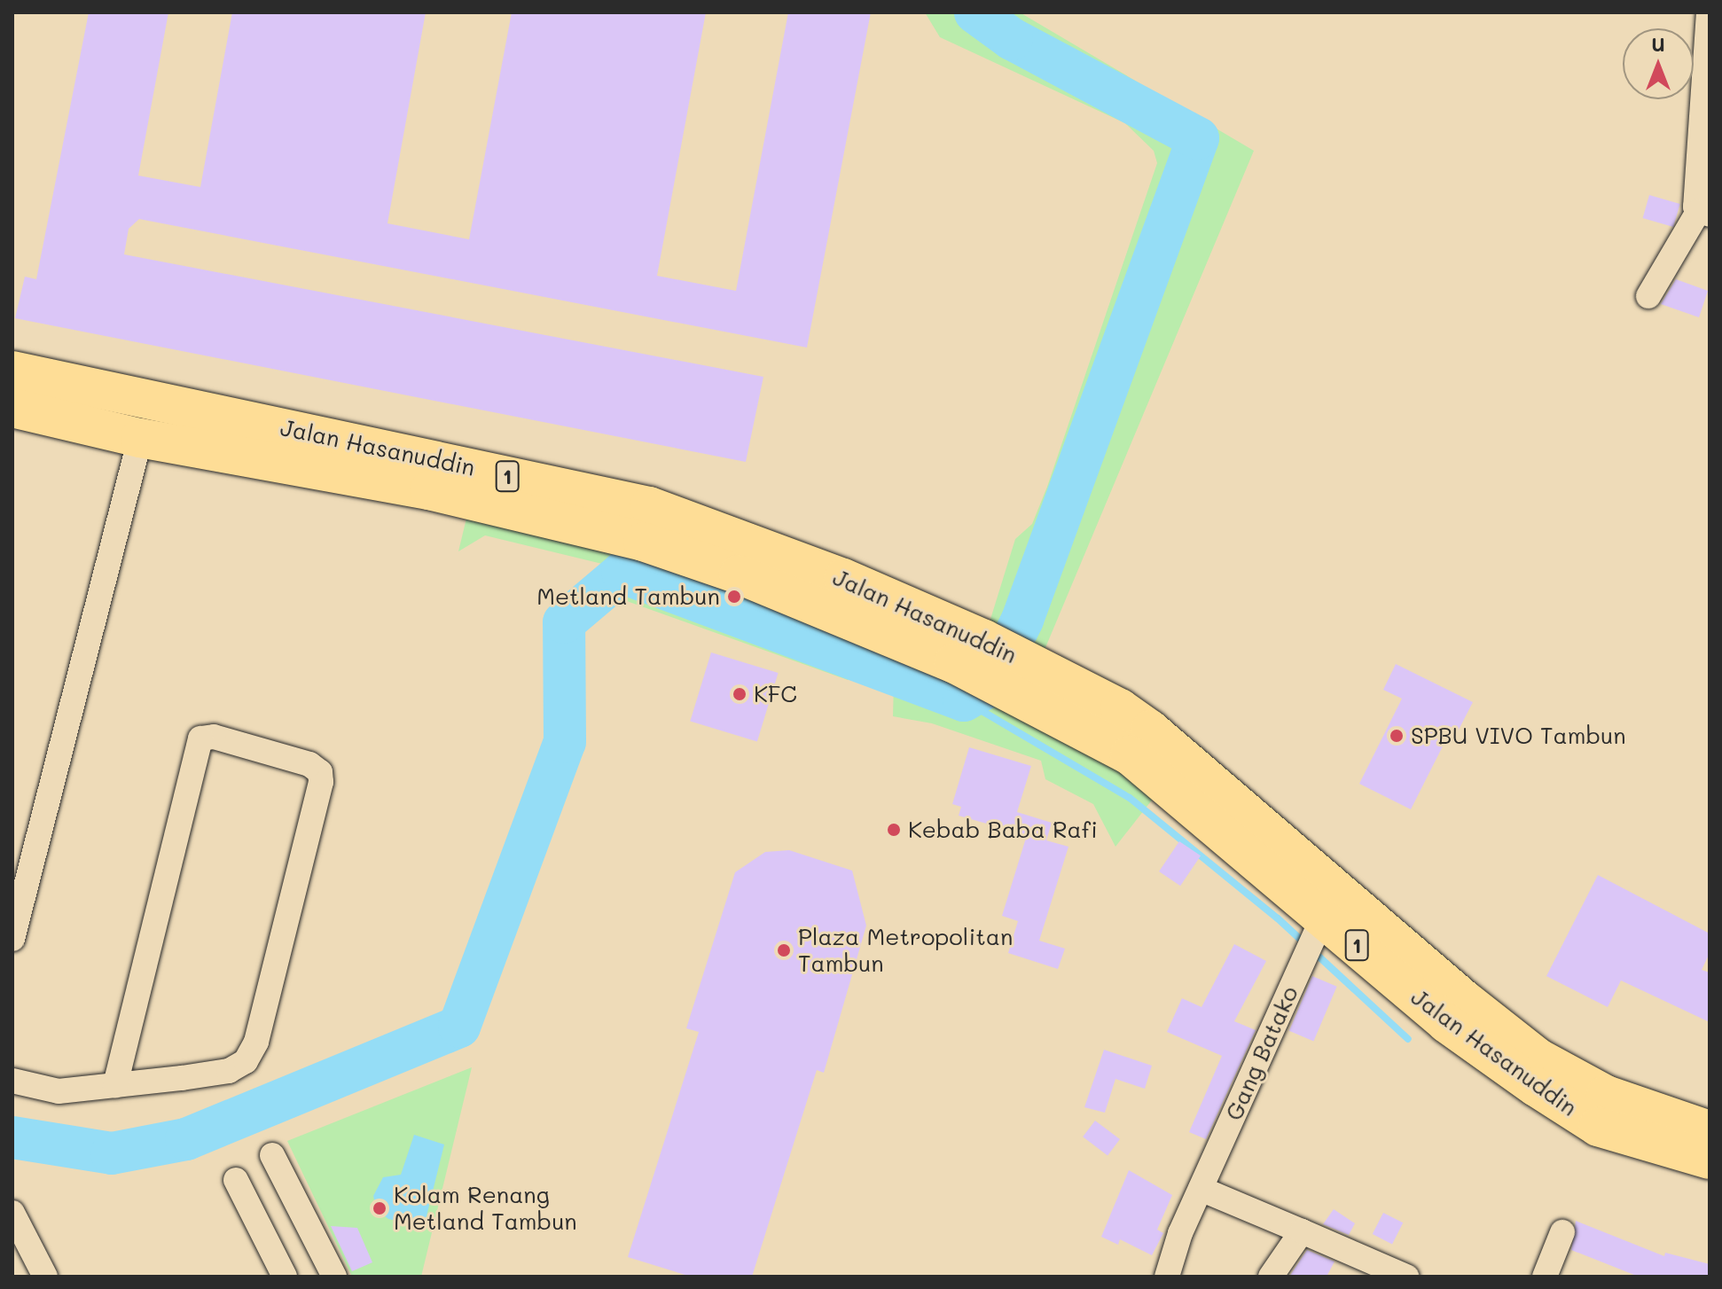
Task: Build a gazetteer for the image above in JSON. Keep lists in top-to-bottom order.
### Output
{
  "streets": {
    "highway": ["Jalan Hasanuddin", "1"],
    "street": ["Gang Batako"]
  },
  "crossings": [
    ["Jalan Hasanuddin", "Gang Batako"]
  ],
  "places": [
    "Metland Tambun",
    "KFC",
    "SPBU VIVO Tambun",
    "Kebab Baba Rafi",
    "Plaza Metropolitan Tambun",
    "Kolam Renang Metland Tambun"
  ],
  "north": "top"
}
